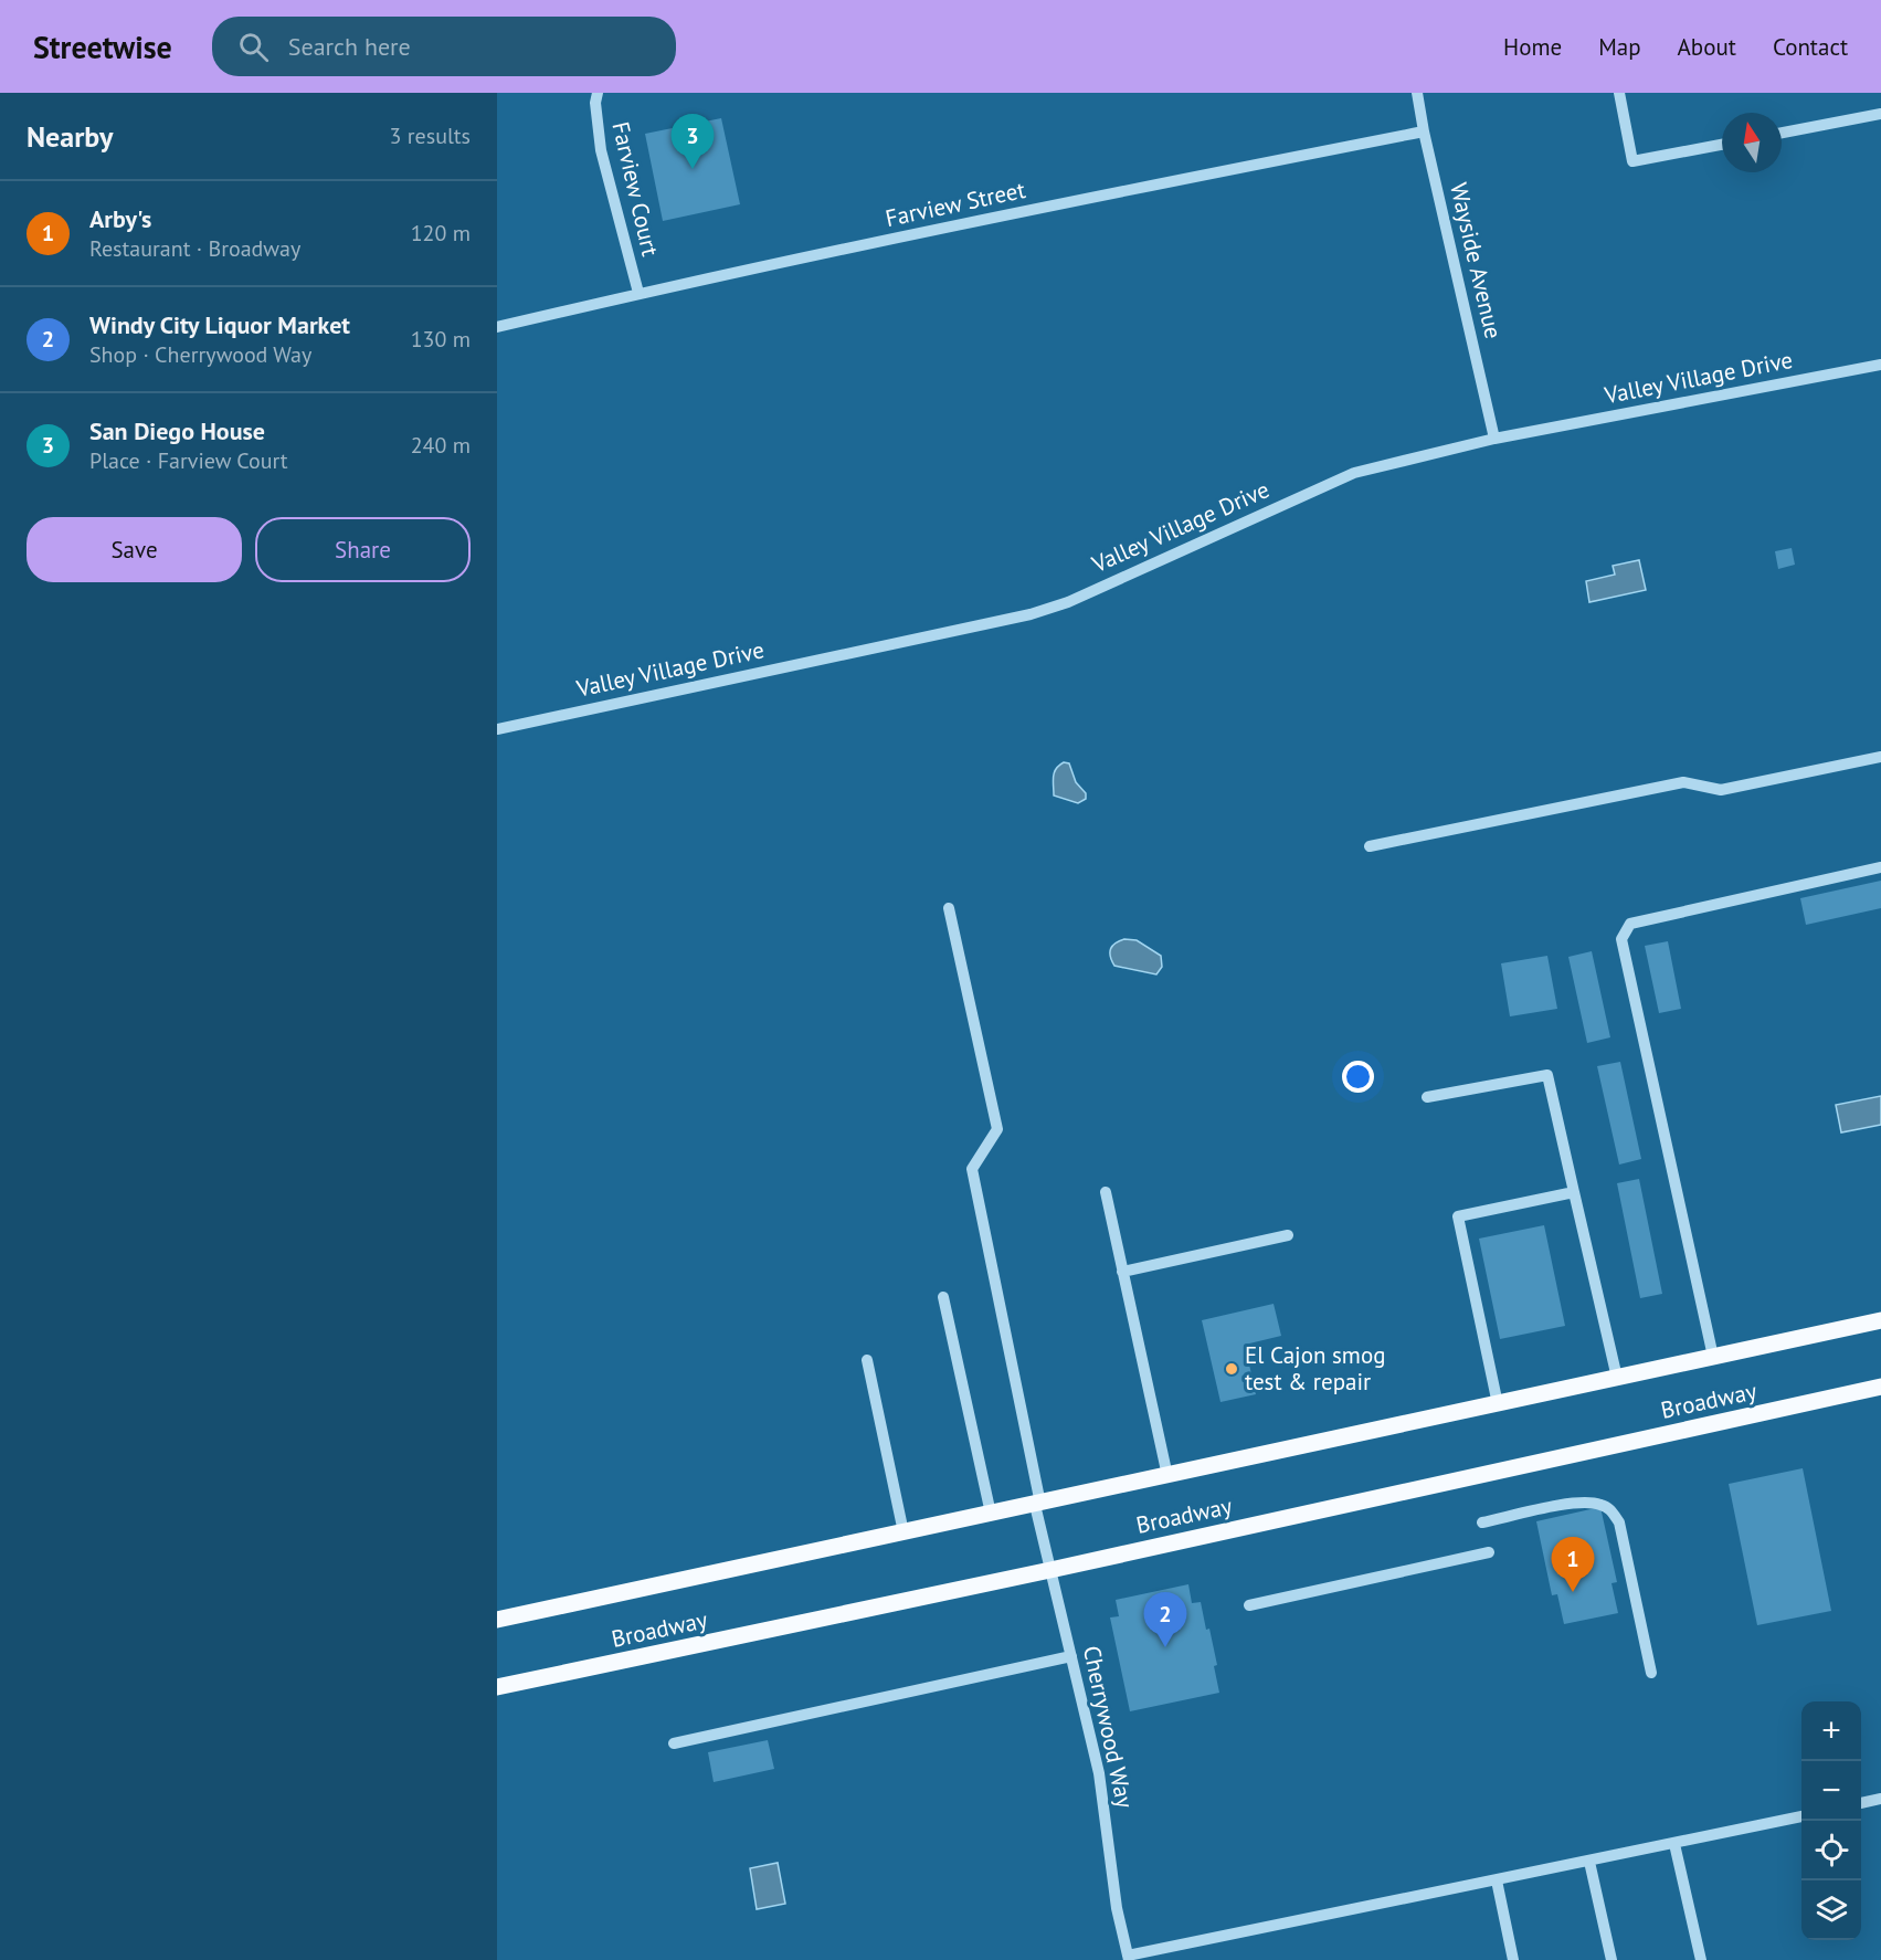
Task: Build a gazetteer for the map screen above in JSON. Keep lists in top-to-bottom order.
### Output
{
  "streets": {
    "main road": ["Broadway"],
    "street": [
      "Farview Court",
      "Farview Street",
      "Wayside Avenue",
      "Valley Village Drive",
      "Cherrywood Way"
    ]
  },
  "crossings": [
    ["Farview Court", "Farview Street"],
    ["Farview Street", "Wayside Avenue"],
    ["Wayside Avenue", "Valley Village Drive"],
    ["Broadway", "Cherrywood Way"]
  ],
  "places": ["El Cajon smog test & repair"],
  "north": "top",
  "page": {
    "header": "Streetwise",
    "search": "Search here",
    "nav": [
      "Home",
      "Map",
      "About",
      "Contact"
    ],
    "heading": ["Nearby", "3 results"],
    "pins": ["3", "1", "2"],
    "list": [
      {
        "mark": "1",
        "name": "Arby's",
        "note": "Restaurant · Broadway",
        "value": "120 m"
      },
      {
        "mark": "2",
        "name": "Windy City Liquor Market",
        "note": "Shop · Cherrywood Way",
        "value": "130 m"
      },
      {
        "mark": "3",
        "name": "San Diego House",
        "note": "Place · Farview Court",
        "value": "240 m"
      }
    ],
    "buttons": ["Save", "Share"],
    "map_buttons": ["+", "−"]
  }
}
